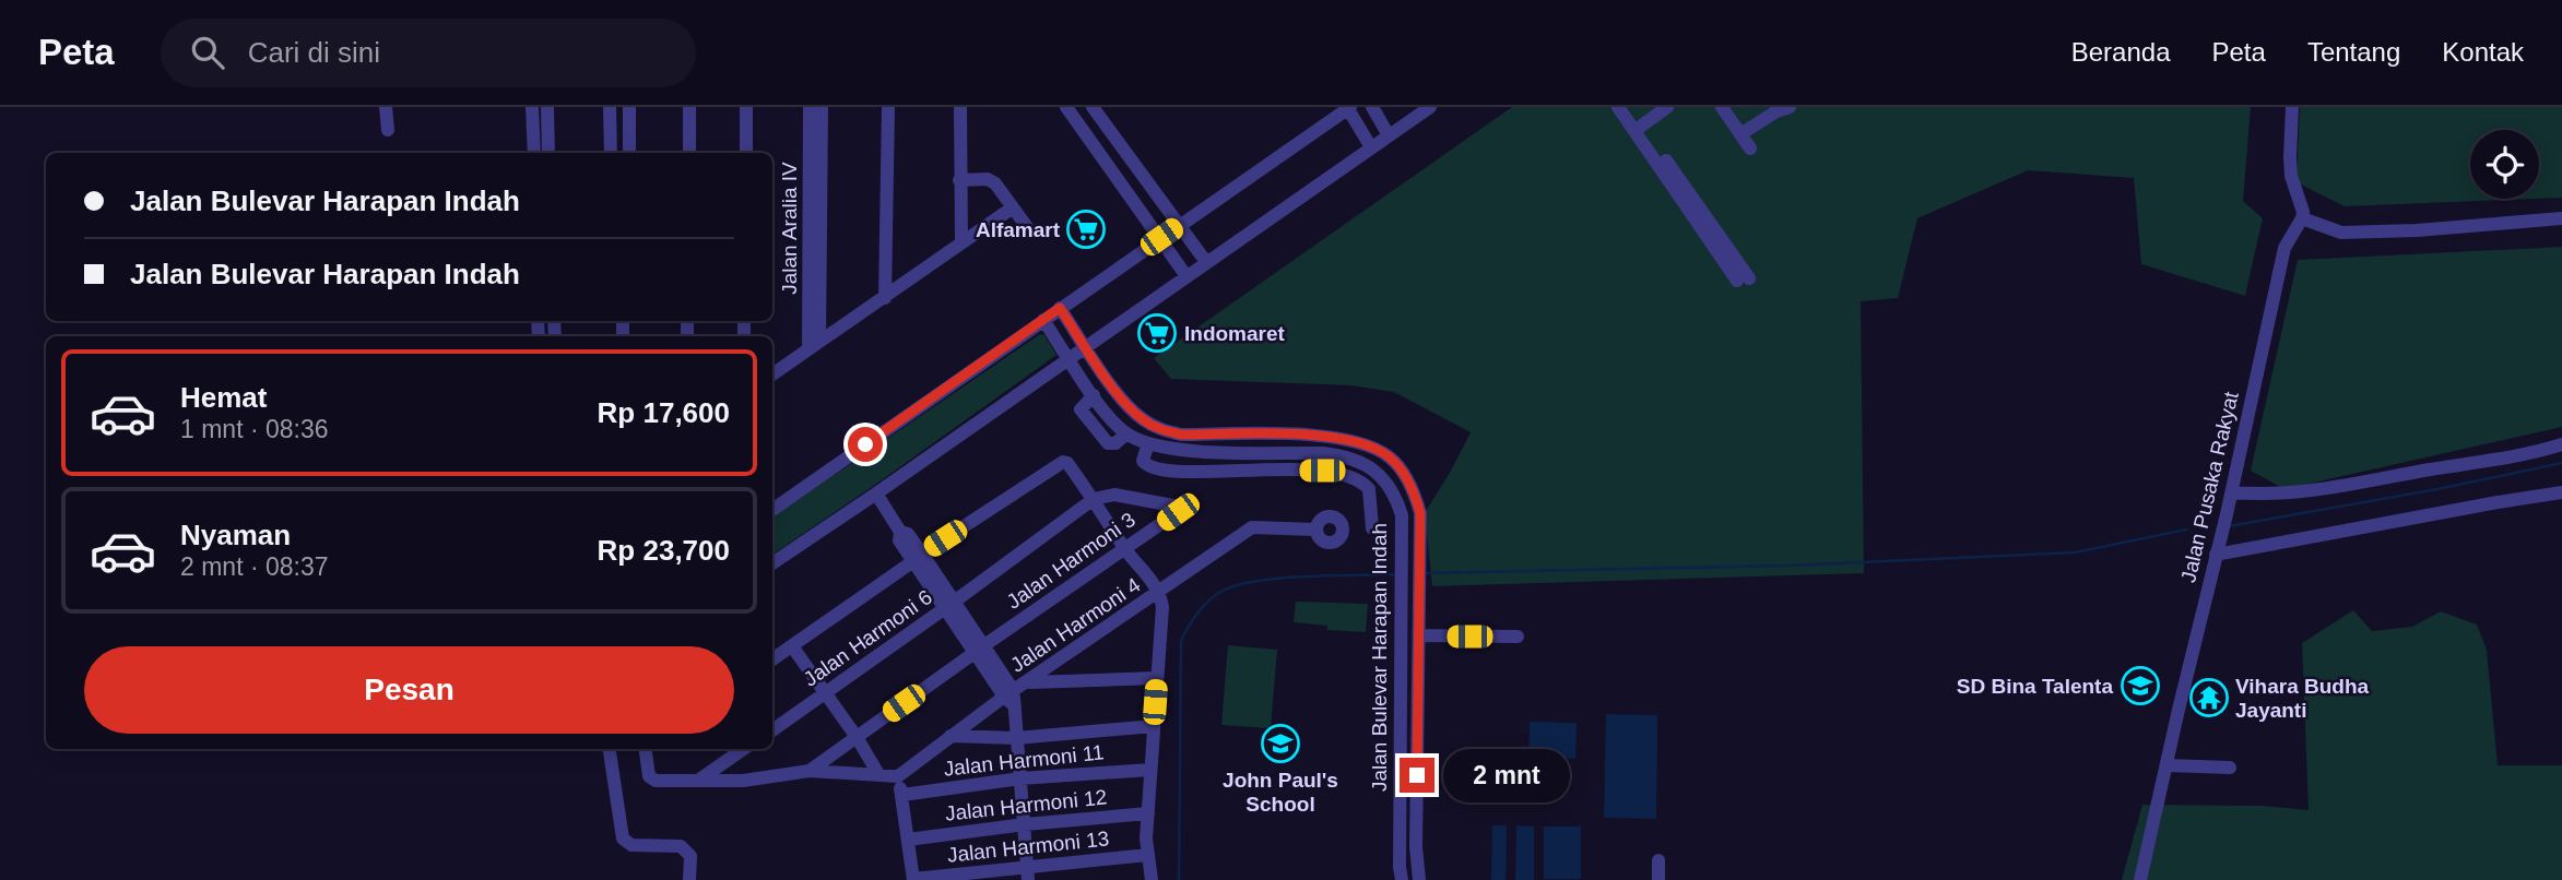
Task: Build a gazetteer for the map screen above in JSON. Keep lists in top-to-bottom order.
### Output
{
  "streets": {
    "street": [
      "Jalan Aralia IV",
      "Jalan Pusaka Rakyat",
      "Jalan Harmoni 3",
      "Jalan Harmoni 4",
      "Jalan Harmoni 6",
      "Jalan Bulevar Harapan Indah",
      "Jalan Harmoni 11",
      "Jalan Harmoni 12",
      "Jalan Harmoni 13"
    ]
  },
  "crossings": [
    ["Jalan Harmoni 3", "Jalan Harmoni 6"]
  ],
  "places": {
    "supermarket": ["Alfamart", "Indomaret"],
    "school or university": ["SD Bina Talenta", "John Paul's School"],
    "temple": ["Vihara Budha Jayanti"]
  },
  "page": {
    "header": "Peta",
    "search": "Cari di sini",
    "nav": [
      "Beranda",
      "Peta",
      "Tentang",
      "Kontak"
    ],
    "banner": ["Jalan Bulevar Harapan Indah", "Jalan Bulevar Harapan Indah"],
    "list": [
      {
        "name": "Hemat",
        "note": "1 mnt · 08:36",
        "value": "Rp 17,600"
      },
      {
        "name": "Nyaman",
        "note": "2 mnt · 08:37",
        "value": "Rp 23,700"
      }
    ],
    "buttons": "Pesan",
    "bubble": "2 mnt"
  }
}
